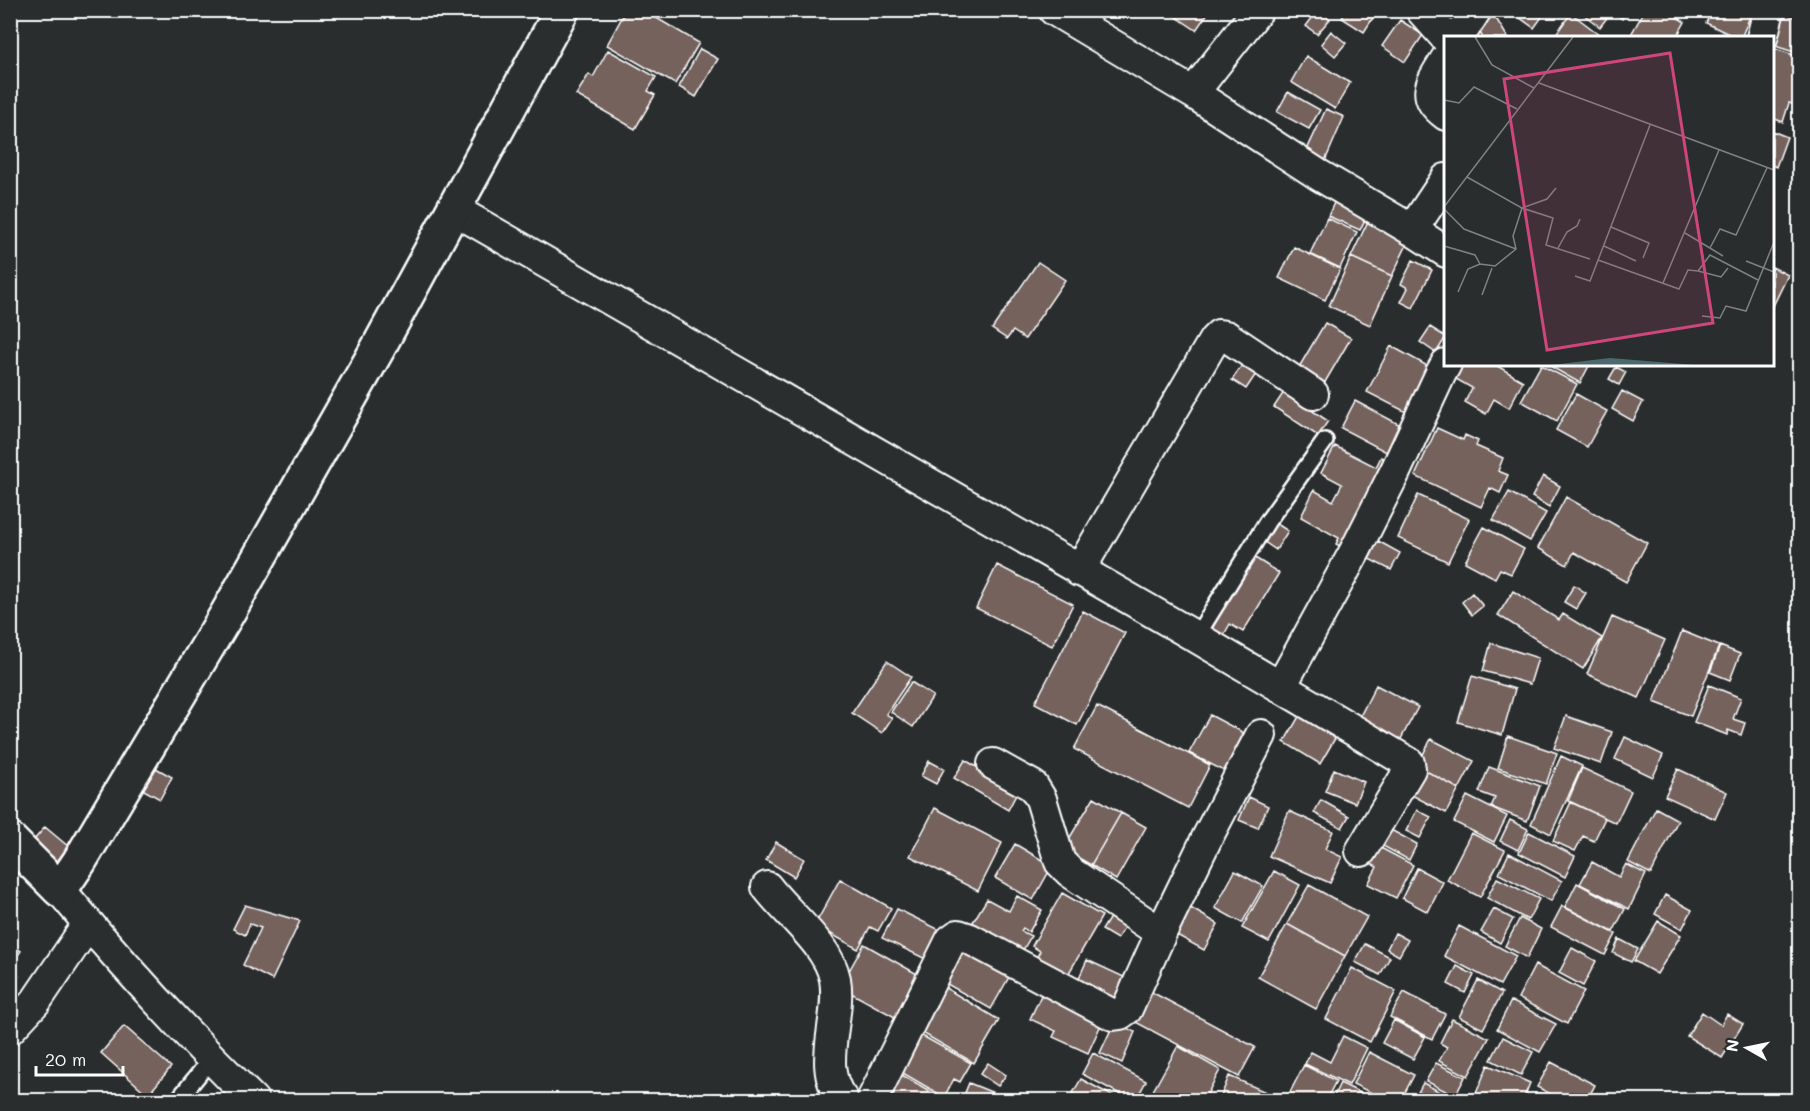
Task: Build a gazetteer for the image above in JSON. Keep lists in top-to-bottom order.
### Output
{
  "scale_bar": "20 m",
  "north": "left"
}
